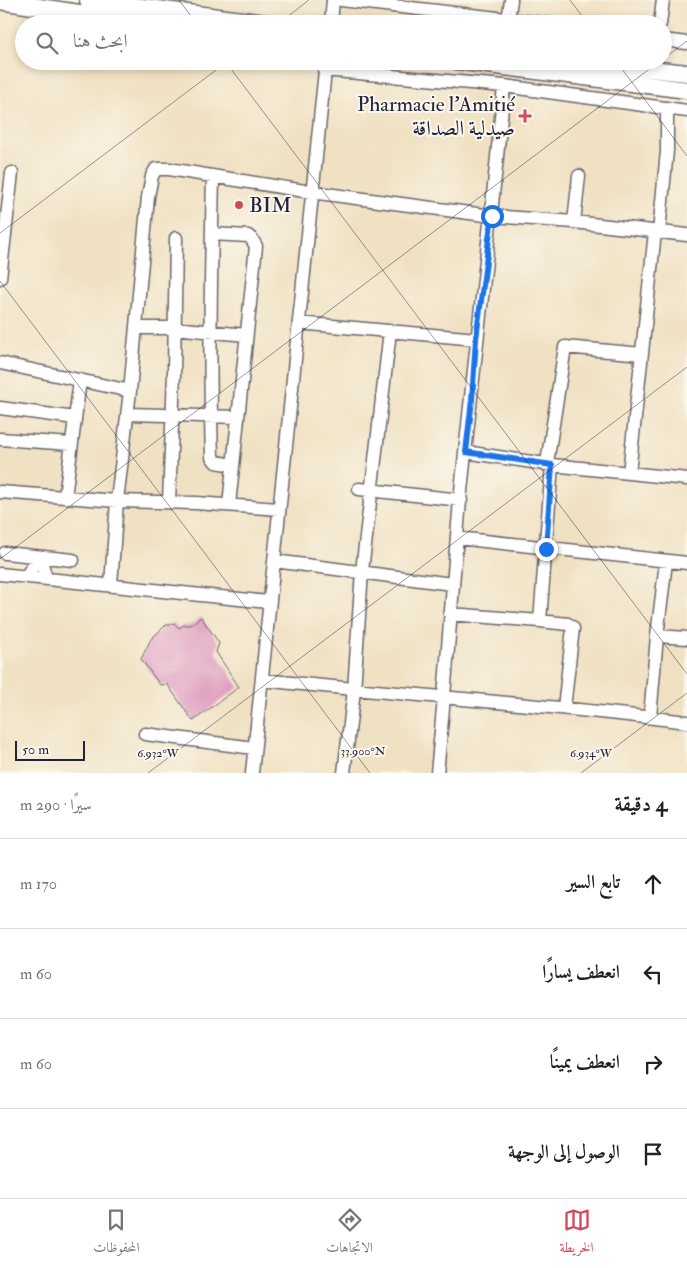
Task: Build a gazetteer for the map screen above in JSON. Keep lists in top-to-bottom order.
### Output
{
  "places": {
    "health": ["Pharmacie l'Amitié صيدلية الصداقة"],
    "other": ["BIM"]
  },
  "scale_bar": "50 m",
  "page": {
    "search": "ابحث هنا",
    "scale": "50 m",
    "heading": ["4 دقيقة", "سيرًا · 290 m"],
    "list": [
      ["تابع السير", "170 m"],
      ["انعطف يسارًا", "60 m"],
      ["انعطف يمينًا", "60 m"],
      "الوصول إلى الوجهة"
    ],
    "nav": ["الخريطة", "الاتجاهات", "المحفوظات"]
  },
  "coordinates": ["33.900°N", "6.932°W", "6.934°W"]
}
